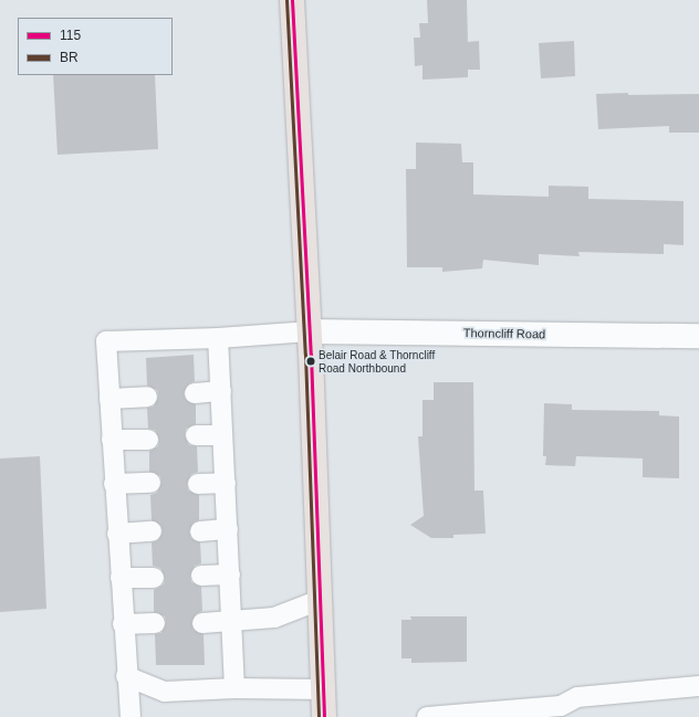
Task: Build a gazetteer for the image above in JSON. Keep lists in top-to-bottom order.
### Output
{
  "streets": {
    "street": ["Thorncliff Road"]
  },
  "places": ["Belair Road & Thorncliff Road Northbound"],
  "lines": ["transit line 115", "transit line BR"],
  "legend": ["115", "BR"]
}
